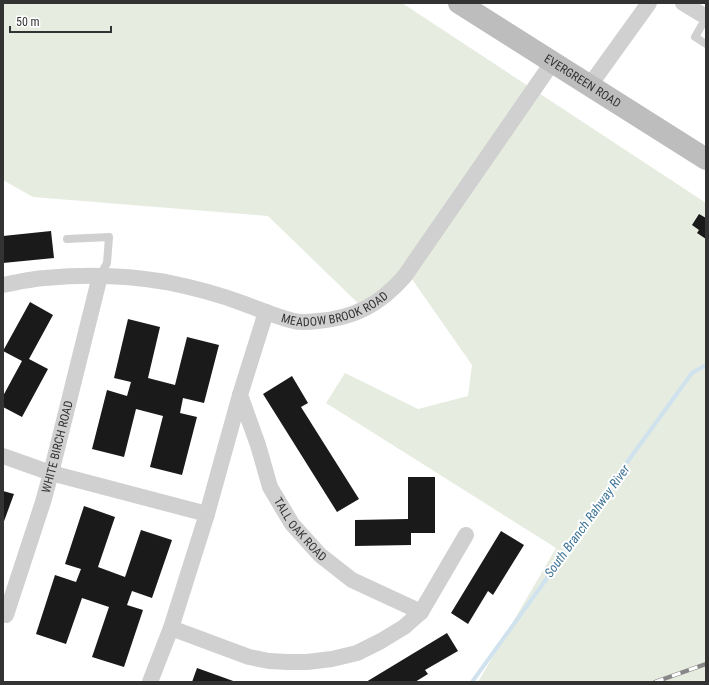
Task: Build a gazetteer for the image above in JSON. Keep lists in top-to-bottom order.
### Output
{
  "streets": {
    "street": [
      "EVERGREEN ROAD",
      "MEADOW BROOK ROAD",
      "WHITE BIRCH ROAD",
      "TALL OAK ROAD"
    ]
  },
  "crossings": [
    ["EVERGREEN ROAD", "MEADOW BROOK ROAD"],
    ["MEADOW BROOK ROAD", "WHITE BIRCH ROAD"]
  ],
  "water": ["South Branch Rahway River"],
  "scale_bar": "50 m"
}
